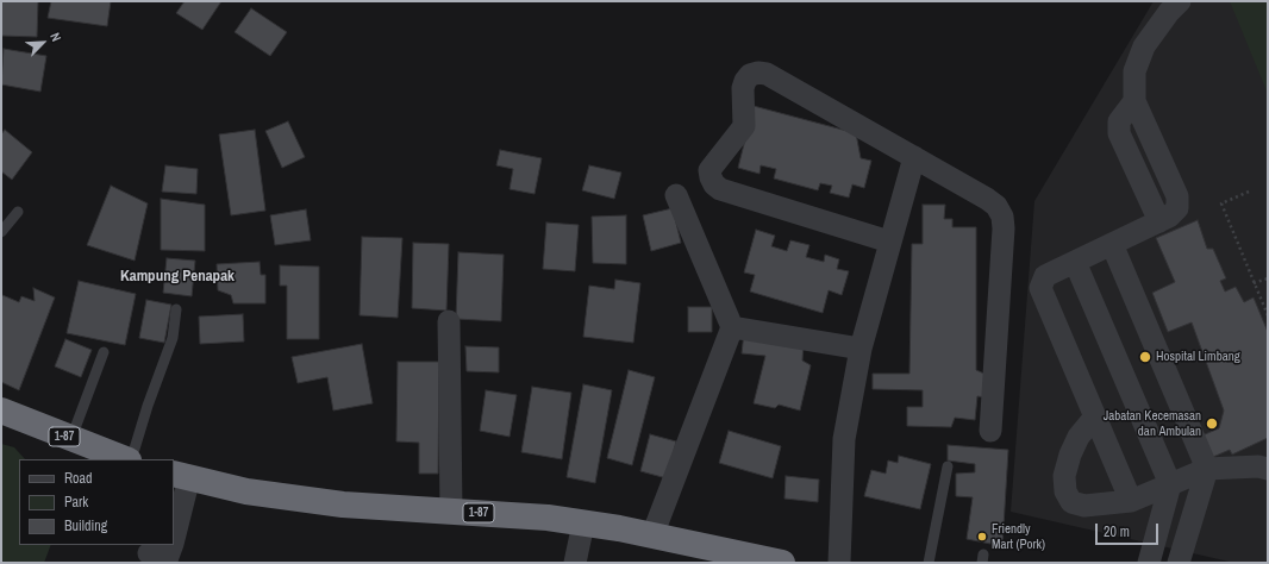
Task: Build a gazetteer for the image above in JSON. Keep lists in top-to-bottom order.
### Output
{
  "streets": {
    "highway": ["1-87"]
  },
  "districts": ["Kampung Penapak"],
  "places": ["Hospital Limbang", "Jabatan Kecemasan dan Ambulan", "Friendly Mart (Pork)"],
  "legend": ["Road", "Park", "Building"],
  "scale_bar": "20 m",
  "north": "top right"
}
